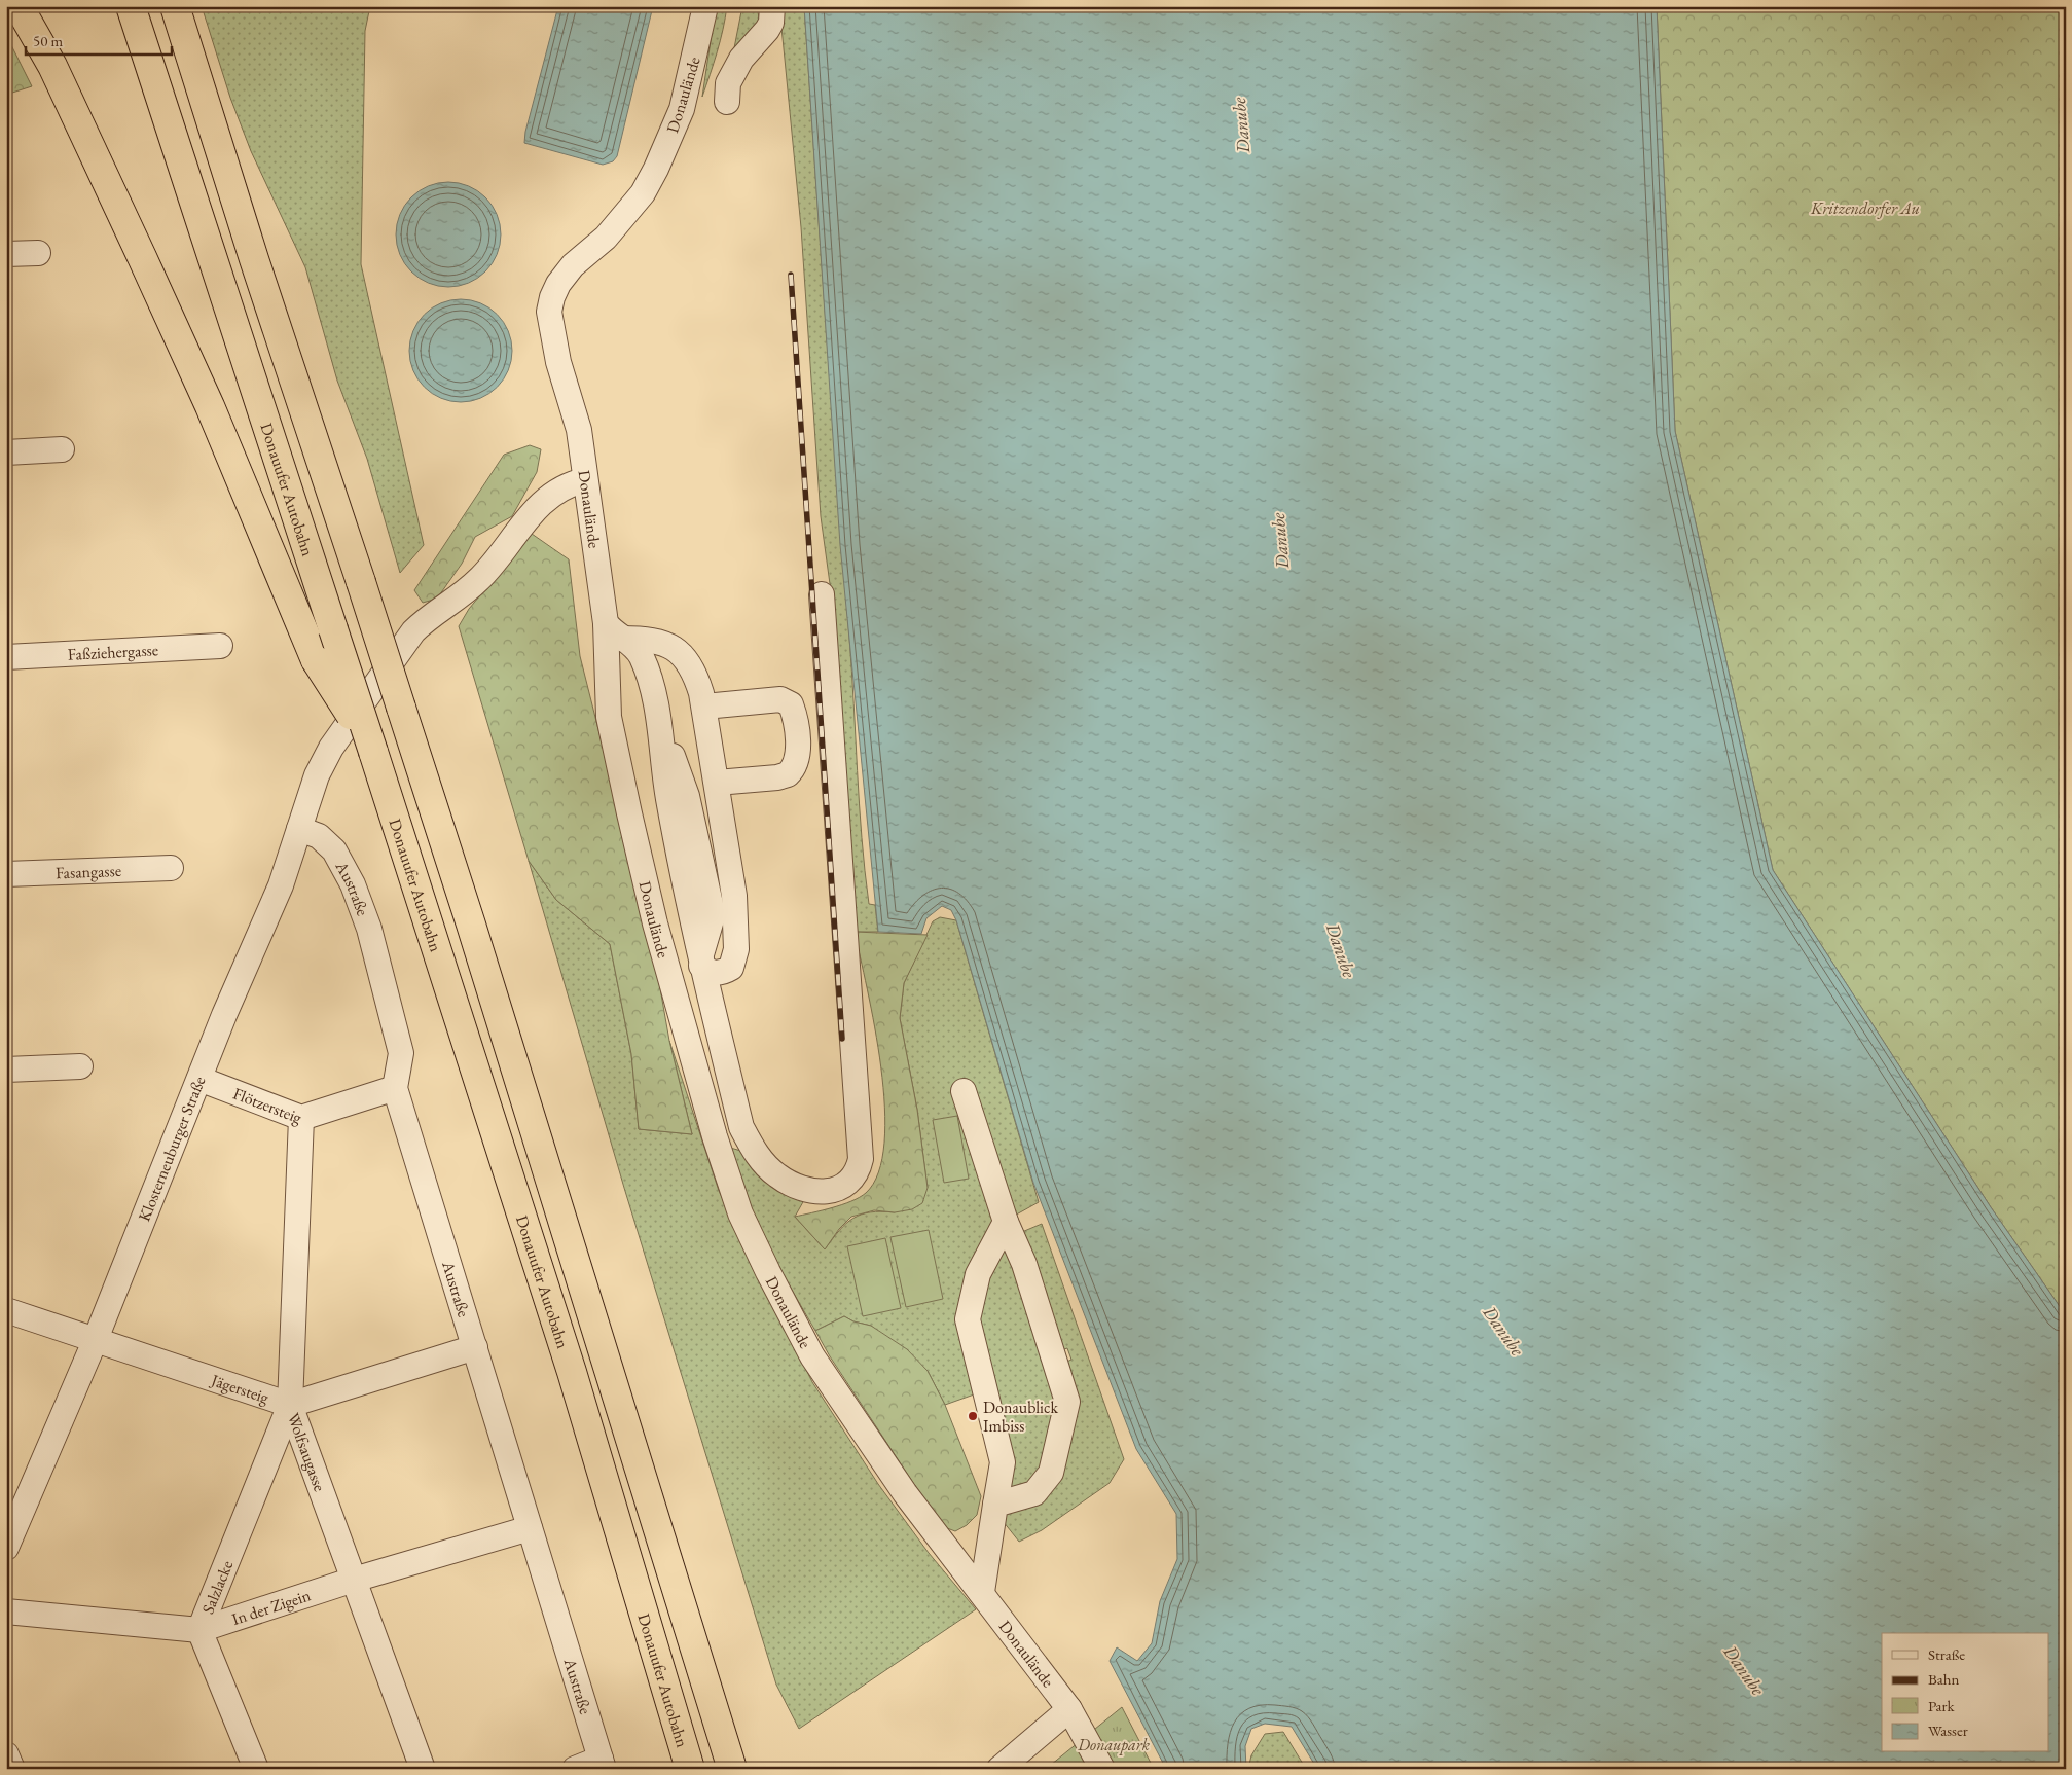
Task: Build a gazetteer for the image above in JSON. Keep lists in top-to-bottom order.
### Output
{
  "streets": {
    "highway": ["Donauufer Autobahn"],
    "street": [
      "Donaulände",
      "Faßziehergasse",
      "Fasangasse",
      "Austraße",
      "Flötzersteig",
      "Klosterneuburger Straße",
      "Jägersteig",
      "Wolfsaugasse",
      "Salzlacke",
      "In der Zigein"
    ]
  },
  "crossings": [
    ["Donaulände", "Klosterneuburger Straße"],
    ["Austraße", "Flötzersteig"],
    ["Austraße", "Klosterneuburger Straße"],
    ["Austraße", "Jägersteig"],
    ["Austraße", "In der Zigein"],
    ["Flötzersteig", "Klosterneuburger Straße"],
    ["Flötzersteig", "Wolfsaugasse"],
    ["Klosterneuburger Straße", "Jägersteig"],
    ["Jägersteig", "Wolfsaugasse"],
    ["Jägersteig", "Salzlacke"],
    ["Wolfsaugasse", "Salzlacke"],
    ["Wolfsaugasse", "In der Zigein"],
    ["Salzlacke", "In der Zigein"]
  ],
  "water": ["Danube"],
  "parks": ["Kritzendorfer Au", "Donaupark"],
  "places": ["Donaublick Imbiss"],
  "legend": [
    "Straße",
    "Bahn",
    "Park",
    "Wasser"
  ],
  "scale_bar": "50 m"
}
